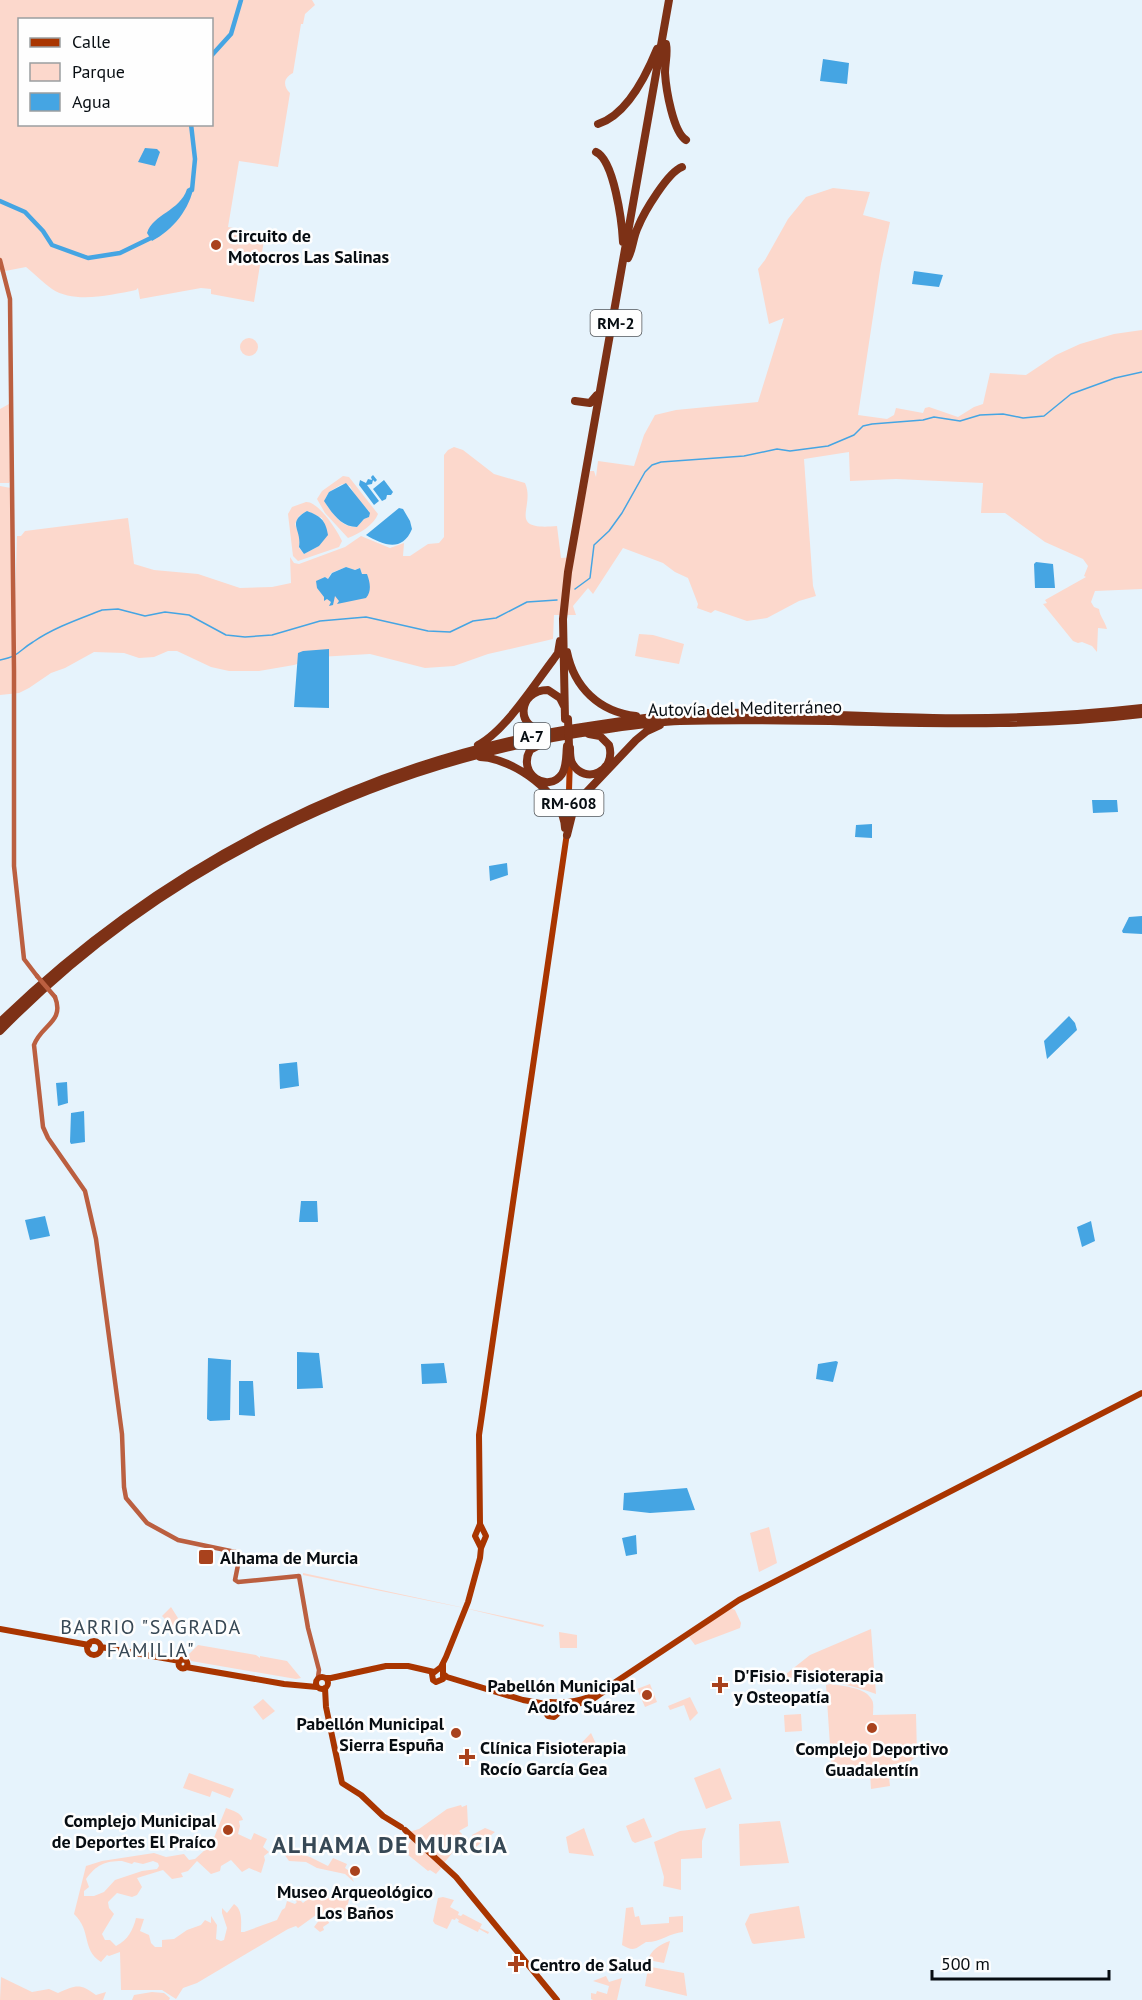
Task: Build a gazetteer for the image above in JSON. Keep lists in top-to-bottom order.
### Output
{
  "streets": {
    "highway": ["RM-2", "Autovía del Mediterráneo", "A-7"]
  },
  "districts": ["BARRIO \"SAGRADA FAMILIA\"", "ALHAMA DE MURCIA"],
  "places": {
    "other": [
      "Circuito de Motocros Las Salinas",
      "Pabellón Municipal Adolfo Suárez",
      "Complejo Deportivo Guadalentín",
      "Pabellón Municipal Sierra Espuña",
      "Complejo Municipal de Deportes El Praíco",
      "Museo Arqueológico Los Baños"
    ],
    "transit": ["Alhama de Murcia"],
    "health": ["D'Fisio. Fisioterapia y Osteopatía", "Clínica Fisioterapia Rocío García Gea", "Centro de Salud"]
  },
  "legend": ["Calle", "Parque", "Agua"],
  "scale_bar": "500 m"
}
